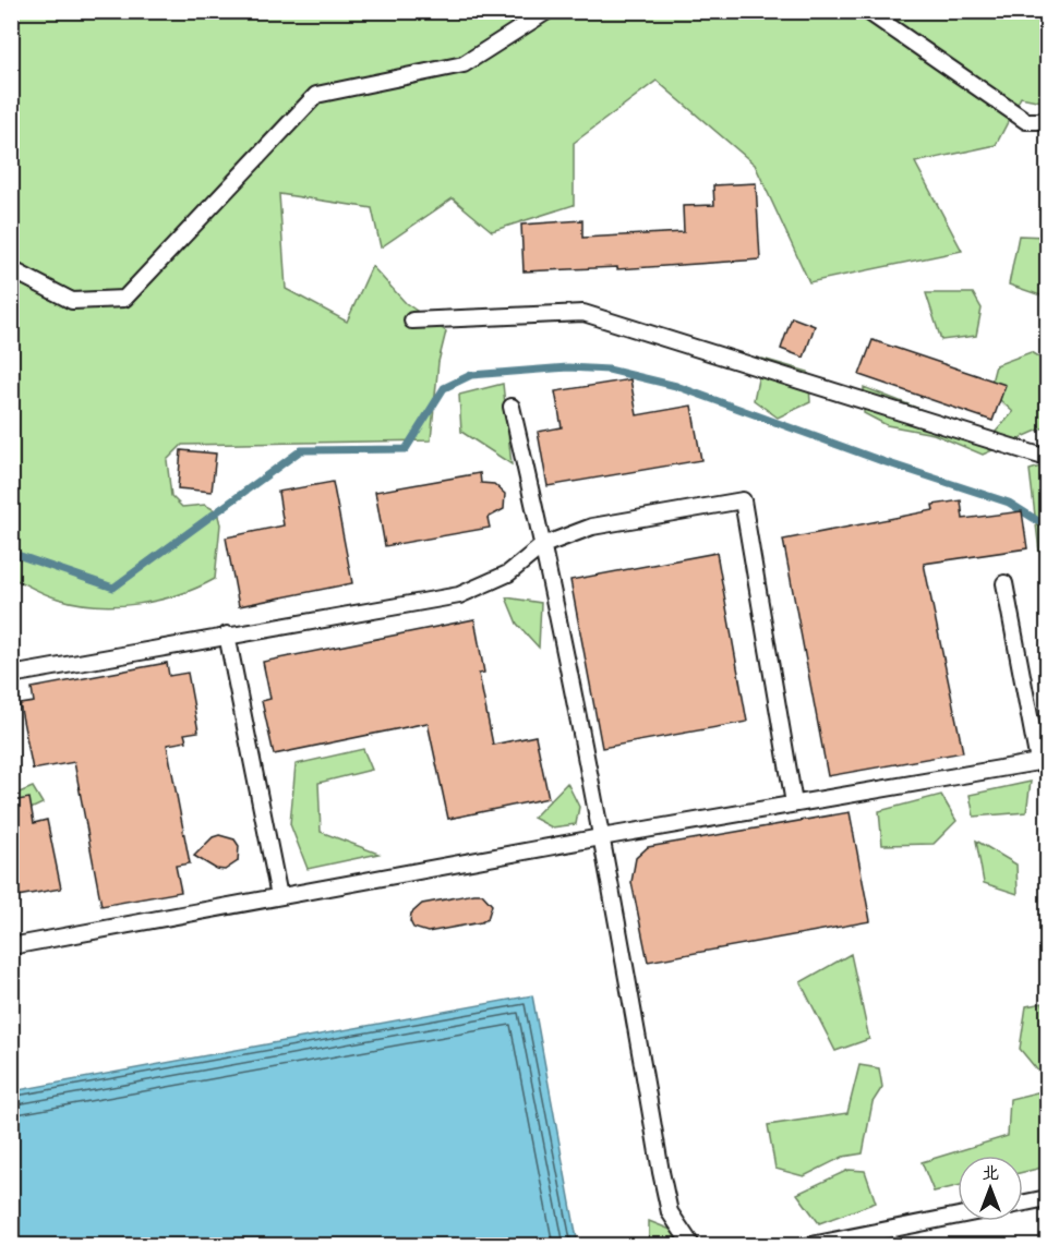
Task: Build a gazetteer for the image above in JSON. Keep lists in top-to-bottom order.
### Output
{
  "north": "top"
}
